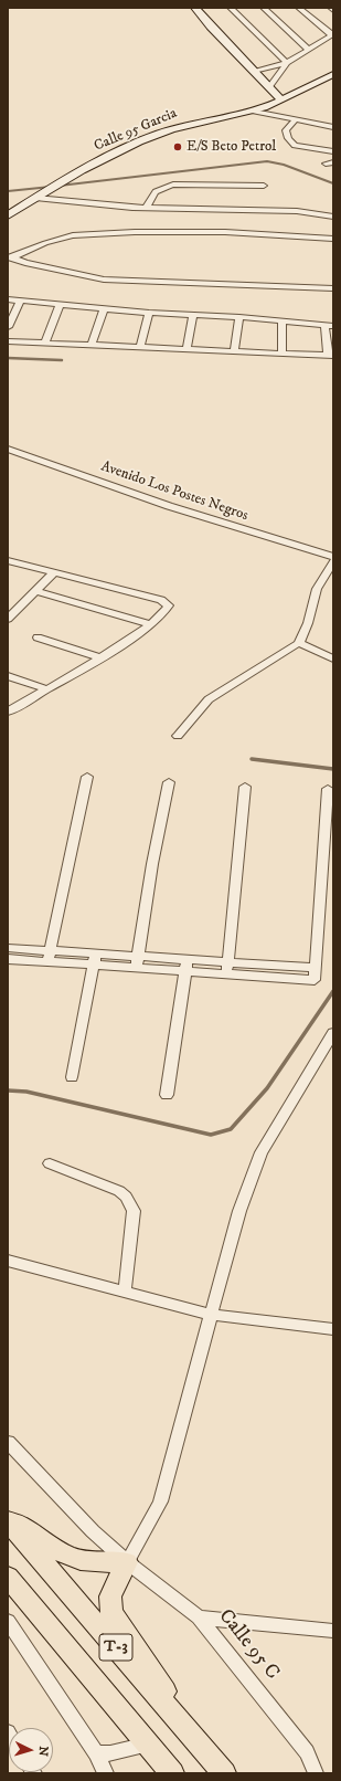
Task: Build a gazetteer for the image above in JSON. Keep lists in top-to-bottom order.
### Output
{
  "streets": {
    "main road": ["T-3"],
    "street": ["Calle 95 Garcia", "Avenido Los Postes Negros", "Calle 95 C"]
  },
  "places": ["E/S Beto Petrol"],
  "north": "right"
}
